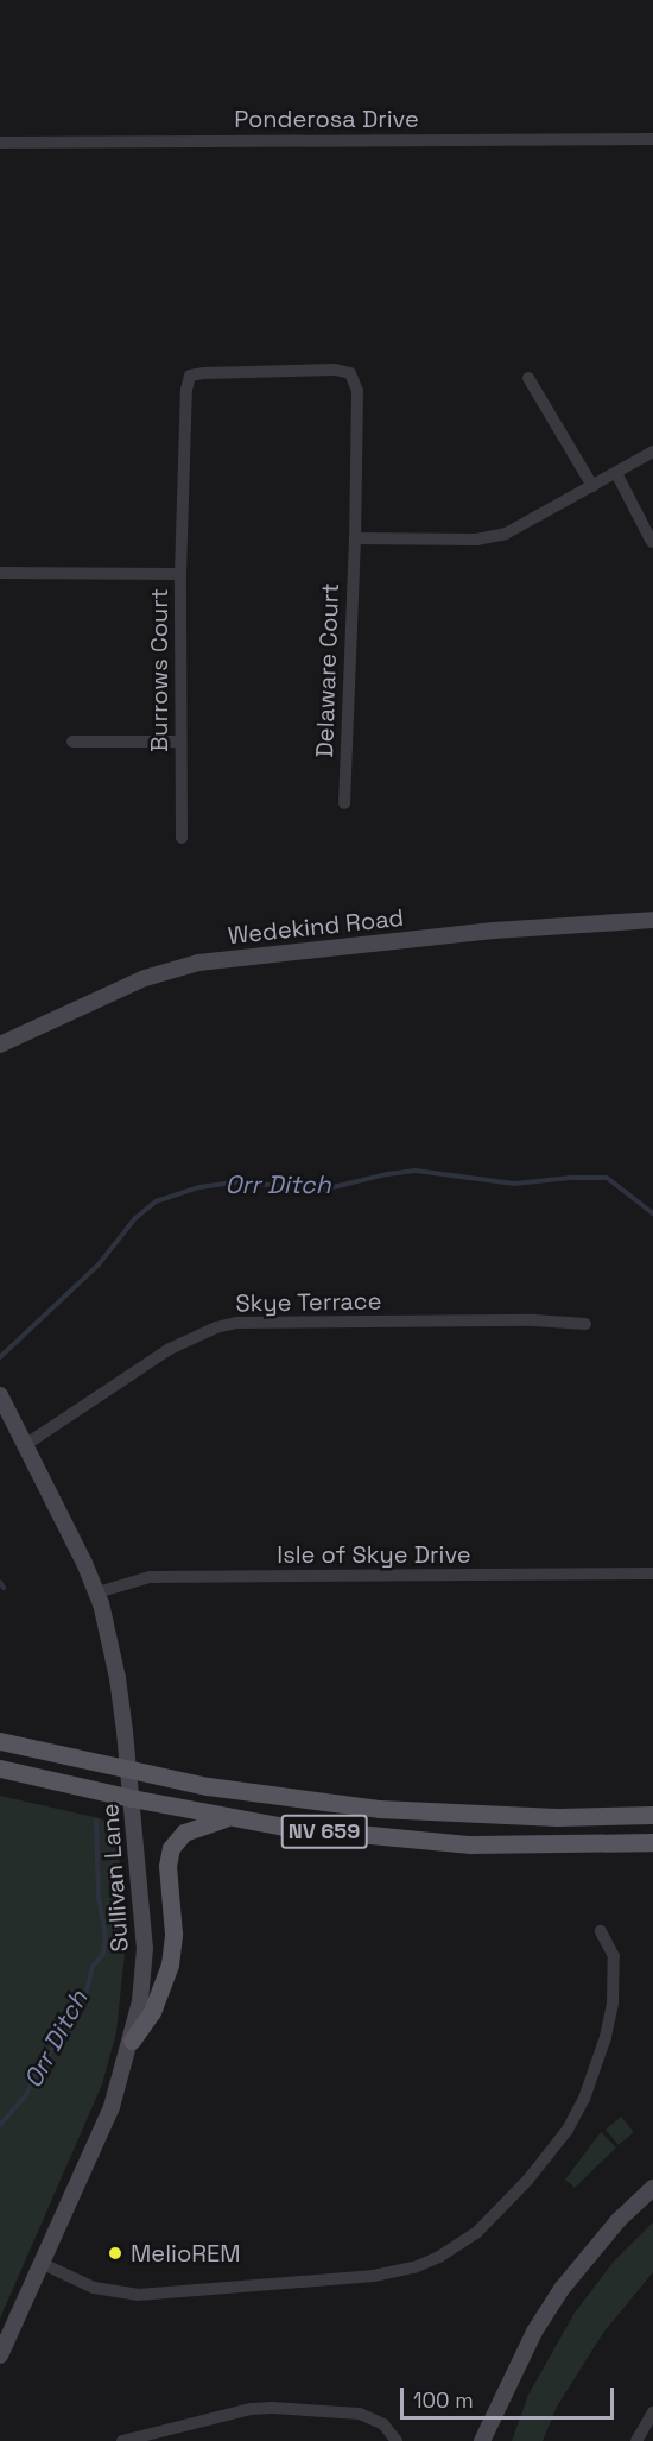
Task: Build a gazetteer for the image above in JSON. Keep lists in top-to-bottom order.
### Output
{
  "streets": {
    "main road": ["NV 659"],
    "street": [
      "Ponderosa Drive",
      "Burrows Court",
      "Delaware Court",
      "Wedekind Road",
      "Skye Terrace",
      "Isle of Skye Drive",
      "Sullivan Lane"
    ]
  },
  "crossings": [
    ["Burrows Court", "Delaware Court"],
    ["Skye Terrace", "Sullivan Lane"],
    ["Isle of Skye Drive", "Sullivan Lane"],
    ["NV 659", "Sullivan Lane"]
  ],
  "water": ["Orr Ditch"],
  "places": ["MelioREM"],
  "scale_bar": "100 m"
}
